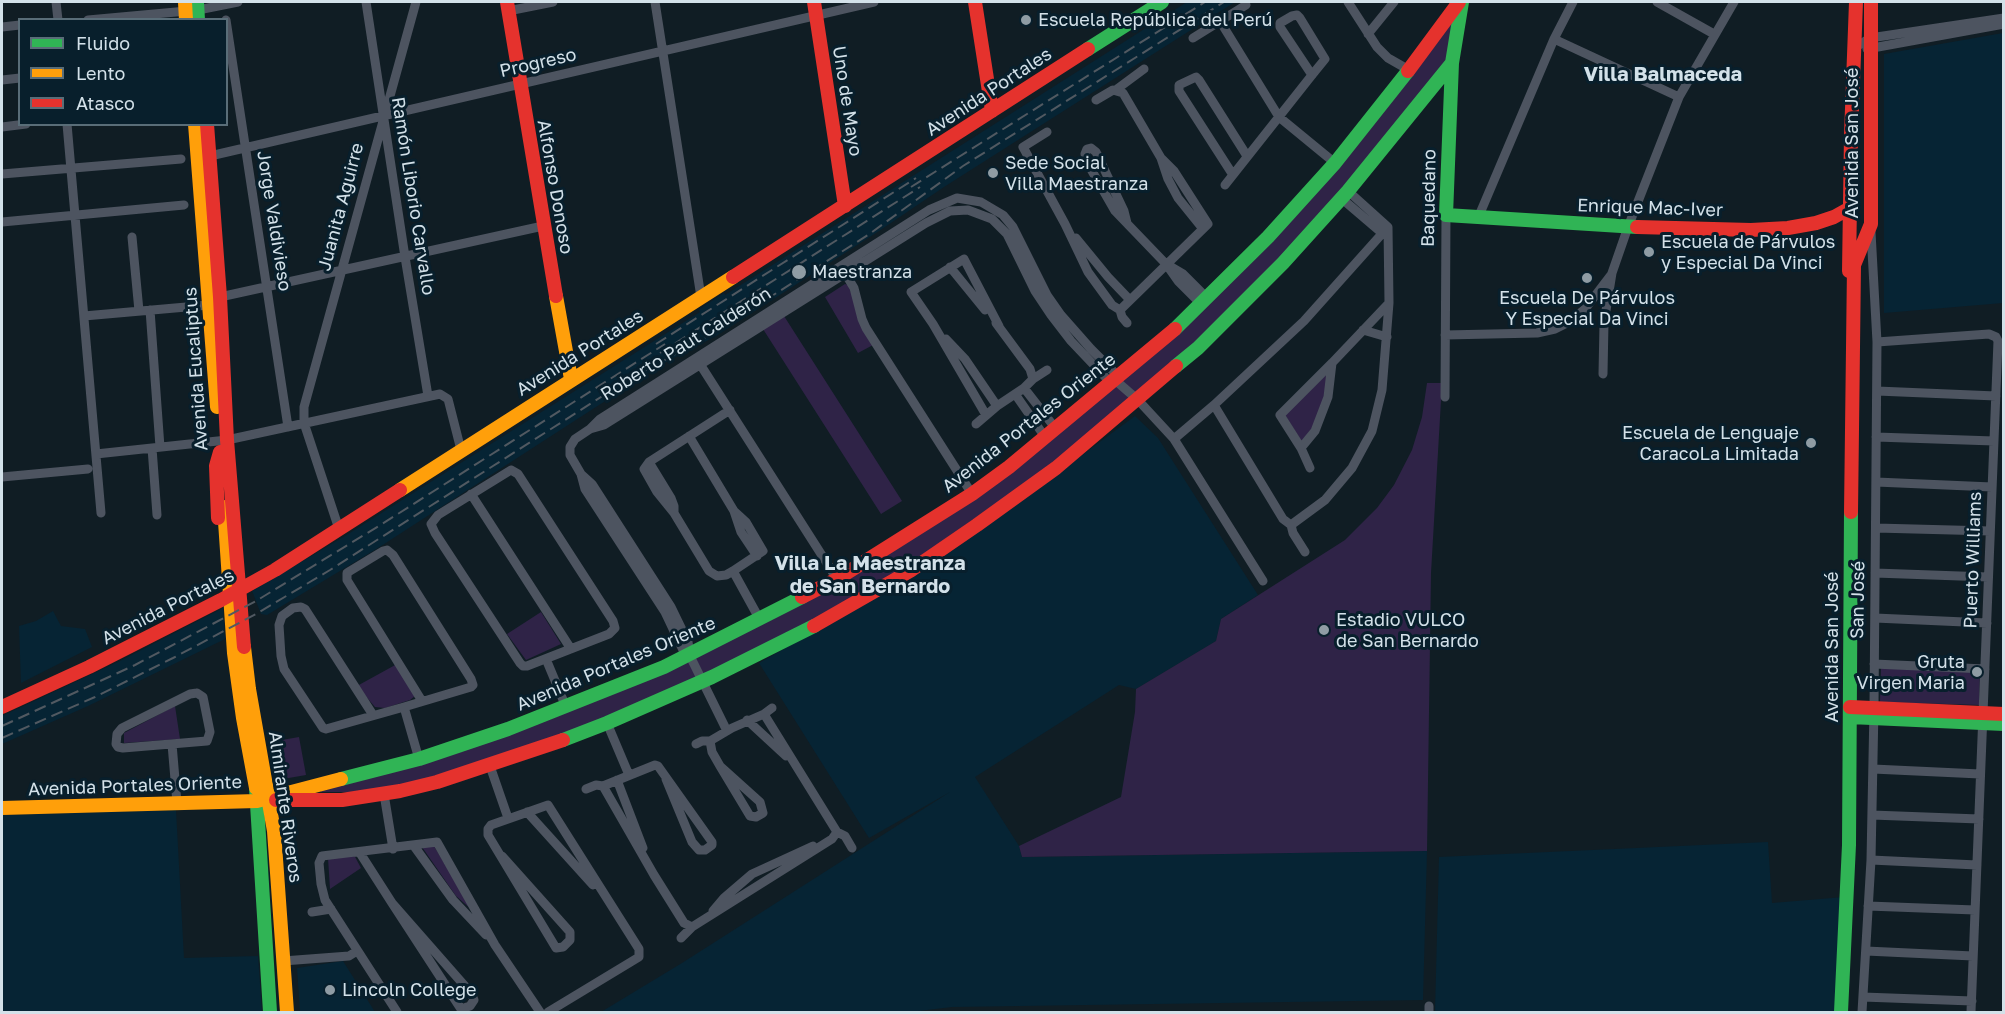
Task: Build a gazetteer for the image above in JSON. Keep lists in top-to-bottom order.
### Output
{
  "streets": {
    "street": [
      "Progreso",
      "Avenida Portales",
      "Uno de Mayo",
      "Avenida San José",
      "Alfonso Donoso",
      "Ramón Liborio Carvallo",
      "Baquedano",
      "Juanita Aguirre",
      "Enrique Mac-Iver",
      "Jorge Valdivieso",
      "Roberto Paut Calderón",
      "Avenida Eucaliptus",
      "Avenida Portales Oriente",
      "Puerto Williams",
      "San José",
      "Almirante Riveros"
    ]
  },
  "crossings": [
    ["Progreso", "Uno de Mayo"],
    ["Progreso", "Alfonso Donoso"],
    ["Progreso", "Ramón Liborio Carvallo"],
    ["Progreso", "Juanita Aguirre"],
    ["Progreso", "Jorge Valdivieso"],
    ["Progreso", "Avenida Eucaliptus"],
    ["Avenida Portales", "Uno de Mayo"],
    ["Avenida Portales", "Alfonso Donoso"],
    ["Avenida Portales", "Avenida Eucaliptus"],
    ["Avenida Portales", "Almirante Riveros"],
    ["Avenida San José", "Enrique Mac-Iver"],
    ["Avenida San José", "San José"],
    ["Ramón Liborio Carvallo", "Juanita Aguirre"],
    ["Baquedano", "Enrique Mac-Iver"],
    ["Baquedano", "Avenida Portales Oriente"],
    ["Roberto Paut Calderón", "Avenida Portales Oriente"],
    ["Avenida Eucaliptus", "Almirante Riveros"],
    ["Avenida Portales Oriente", "Almirante Riveros"],
    ["Puerto Williams", "San José"]
  ],
  "districts": ["Villa Balmaceda", "Villa La Maestranza de San Bernardo"],
  "places": [
    "Escuela República del Perú",
    "Sede Social Villa Maestranza",
    "Escuela de Párvulos y Especial Da Vinci",
    "Maestranza",
    "Escuela De Párvulos Y Especial Da Vinci",
    "Escuela de Lenguaje CaracoLa Limitada",
    "Estadio VULCO de San Bernardo",
    "Gruta Virgen Maria",
    "Lincoln College"
  ],
  "legend": ["Fluido", "Lento", "Atasco"]
}
